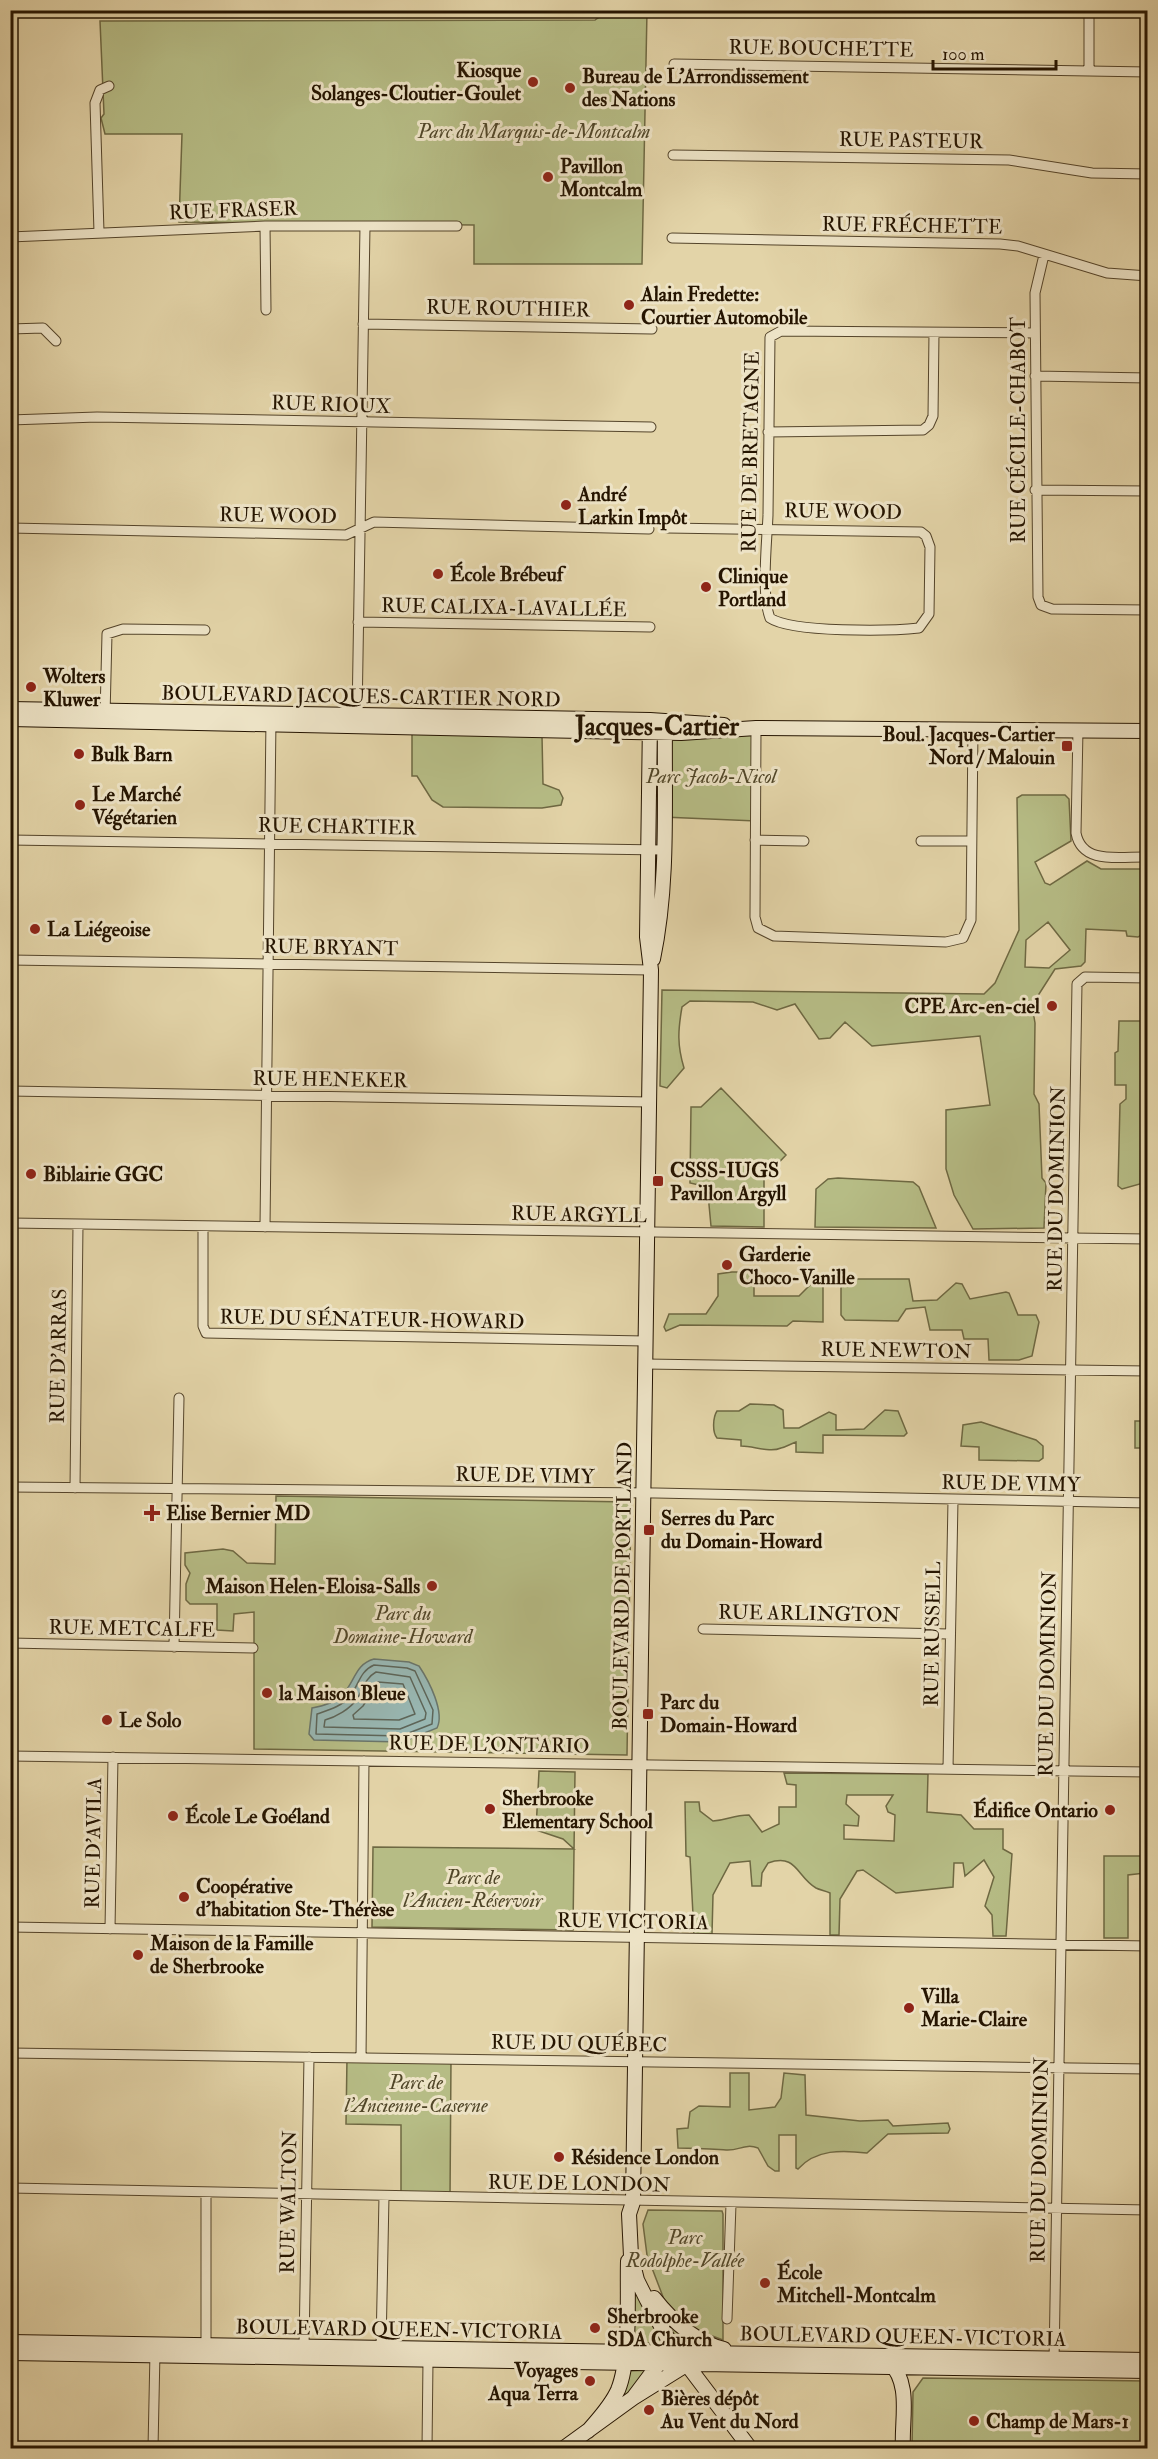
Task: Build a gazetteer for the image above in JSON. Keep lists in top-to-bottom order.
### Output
{
  "streets": {
    "main road": ["BOULEVARD JACQUES-CARTIER NORD", "BOULEVARD DE PORTLAND", "BOULEVARD QUEEN-VICTORIA"],
    "street": [
      "RUE BOUCHETTE",
      "RUE PASTEUR",
      "RUE FRASER",
      "RUE FRÉCHETTE",
      "RUE ROUTHIER",
      "RUE RIOUX",
      "RUE CÉCILE-CHABOT",
      "RUE DE BRETAGNE",
      "RUE WOOD",
      "RUE CALIXA-LAVALLÉE",
      "RUE CHARTIER",
      "RUE BRYANT",
      "RUE HENEKER",
      "RUE DU DOMINION",
      "RUE ARGYLL",
      "RUE DU SÉNATEUR-HOWARD",
      "RUE NEWTON",
      "RUE D'ARRAS",
      "RUE DE VIMY",
      "RUE ARLINGTON",
      "RUE METCALFE",
      "RUE RUSSELL",
      "RUE DE L'ONTARIO",
      "RUE D'AVILA",
      "RUE VICTORIA",
      "RUE DU QUÉBEC",
      "RUE DE LONDON",
      "RUE WALTON"
    ]
  },
  "crossings": [
    ["RUE FRÉCHETTE", "RUE CÉCILE-CHABOT"],
    ["RUE CÉCILE-CHABOT", "RUE DE BRETAGNE"],
    ["RUE DE BRETAGNE", "RUE WOOD"],
    ["BOULEVARD JACQUES-CARTIER NORD", "BOULEVARD DE PORTLAND"],
    ["RUE CHARTIER", "BOULEVARD DE PORTLAND"],
    ["RUE BRYANT", "BOULEVARD DE PORTLAND"],
    ["RUE HENEKER", "BOULEVARD DE PORTLAND"],
    ["RUE DU DOMINION", "RUE ARGYLL"],
    ["RUE DU DOMINION", "RUE NEWTON"],
    ["RUE DU DOMINION", "RUE DE VIMY"],
    ["RUE DU DOMINION", "RUE DE L'ONTARIO"],
    ["RUE DU DOMINION", "RUE VICTORIA"],
    ["RUE DU DOMINION", "RUE DU QUÉBEC"],
    ["RUE DU DOMINION", "RUE DE LONDON"],
    ["RUE DU DOMINION", "BOULEVARD QUEEN-VICTORIA"],
    ["RUE ARGYLL", "RUE DU SÉNATEUR-HOWARD"],
    ["RUE ARGYLL", "RUE D'ARRAS"],
    ["RUE ARGYLL", "BOULEVARD DE PORTLAND"],
    ["RUE DU SÉNATEUR-HOWARD", "BOULEVARD DE PORTLAND"],
    ["RUE NEWTON", "BOULEVARD DE PORTLAND"],
    ["RUE D'ARRAS", "RUE DE VIMY"],
    ["RUE DE VIMY", "BOULEVARD DE PORTLAND"],
    ["RUE DE VIMY", "RUE RUSSELL"],
    ["BOULEVARD DE PORTLAND", "RUE DE L'ONTARIO"],
    ["BOULEVARD DE PORTLAND", "RUE VICTORIA"],
    ["BOULEVARD DE PORTLAND", "RUE DU QUÉBEC"],
    ["BOULEVARD DE PORTLAND", "RUE DE LONDON"],
    ["BOULEVARD DE PORTLAND", "BOULEVARD QUEEN-VICTORIA"],
    ["RUE ARLINGTON", "RUE RUSSELL"],
    ["RUE RUSSELL", "RUE DE L'ONTARIO"],
    ["RUE DE L'ONTARIO", "RUE D'AVILA"],
    ["RUE D'AVILA", "RUE VICTORIA"],
    ["RUE DU QUÉBEC", "RUE WALTON"],
    ["RUE DE LONDON", "RUE WALTON"],
    ["RUE WALTON", "BOULEVARD QUEEN-VICTORIA"]
  ],
  "districts": ["Jacques-Cartier"],
  "parks": [
    "Parc du Marquis-de-Montcalm",
    "Parc Jacob-Nicol",
    "Parc du Domaine-Howard",
    "Parc de l'Ancien-Réservoir",
    "Parc de l'Ancienne-Caserne",
    "Parc Rodolphe-Vallée"
  ],
  "places": {
    "other": [
      "Kiosque Solanges-Cloutier-Goulet",
      "Bureau de L'Arrondissement des Nations",
      "Pavillon Montcalm",
      "Alain Fredette: Courtier Automobile",
      "André Larkin Impôt",
      "École Brébeuf",
      "Clinique Portland",
      "Wolters Kluwer",
      "Bulk Barn",
      "Le Marché Végétarien",
      "La Liégeoise",
      "CPE Arc-en-ciel",
      "Biblairie GGC",
      "Garderie Choco-Vanille",
      "Maison Helen-Eloisa-Salls",
      "la Maison Bleue",
      "Le Solo",
      "Sherbrooke Elementary School",
      "Édifice Ontario",
      "École Le Goéland",
      "Coopérative d'habitation Ste-Thérèse",
      "Maison de la Famille de Sherbrooke",
      "Villa Marie-Claire",
      "Résidence London",
      "École Mitchell-Montcalm",
      "Sherbrooke SDA Church",
      "Voyages Aqua Terra",
      "Bières dépôt Au Vent du Nord",
      "Champ de Mars-1"
    ],
    "transit": [
      "Boul. Jacques-Cartier Nord / Malouin",
      "CSSS-IUGS Pavillon Argyll",
      "Serres du Parc du Domain-Howard",
      "Parc du Domain-Howard"
    ],
    "health": ["Elise Bernier MD"]
  },
  "scale_bar": "100 m"
}
